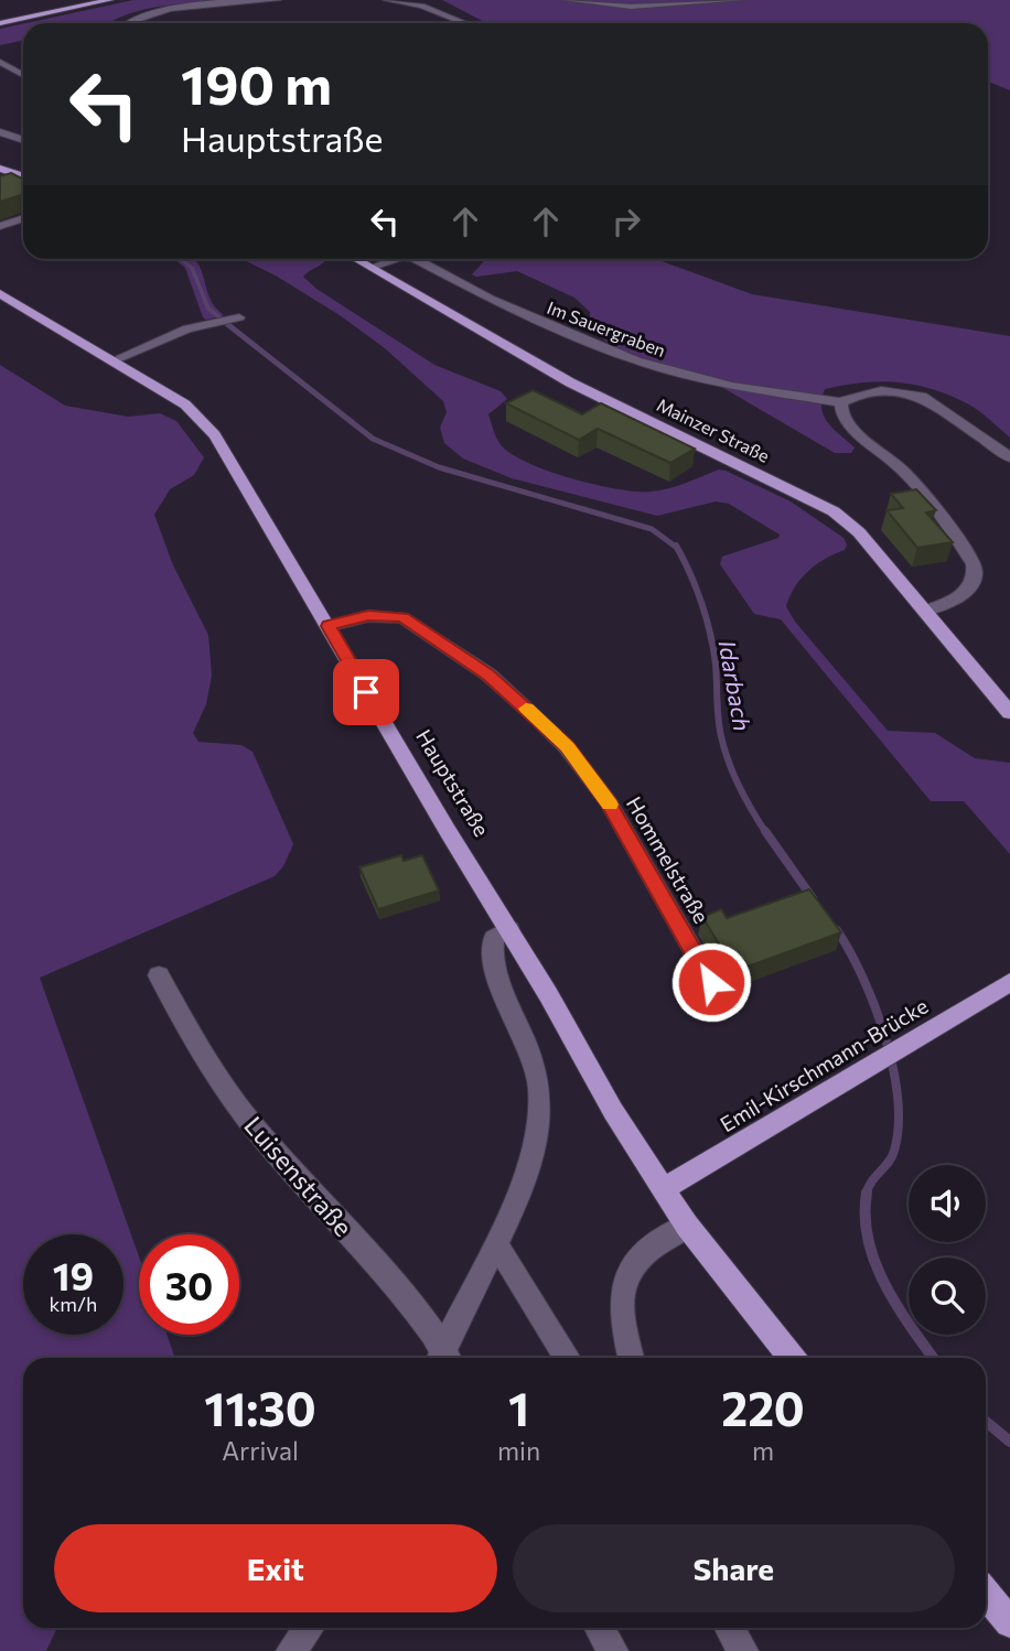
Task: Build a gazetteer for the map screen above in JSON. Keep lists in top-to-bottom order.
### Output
{
  "streets": {
    "main road": ["Mainzer Straße", "Hauptstraße", "Emil-Kirschmann-Brücke"],
    "street": ["Im Sauergraben", "Hommelstraße", "Luisenstraße"]
  },
  "crossings": [
    ["Im Sauergraben", "Mainzer Straße"],
    ["Hauptstraße", "Hommelstraße"],
    ["Hauptstraße", "Emil-Kirschmann-Brücke"]
  ],
  "water": ["Idarbach"],
  "page": {
    "turn": ["190 m", "Hauptstraße"],
    "speed": "19 km/h",
    "limit": "30",
    "eta": [
      "11:30",
      "Arrival",
      "1",
      "min",
      "220",
      "m"
    ],
    "buttons": ["Exit", "Share"]
  }
}
